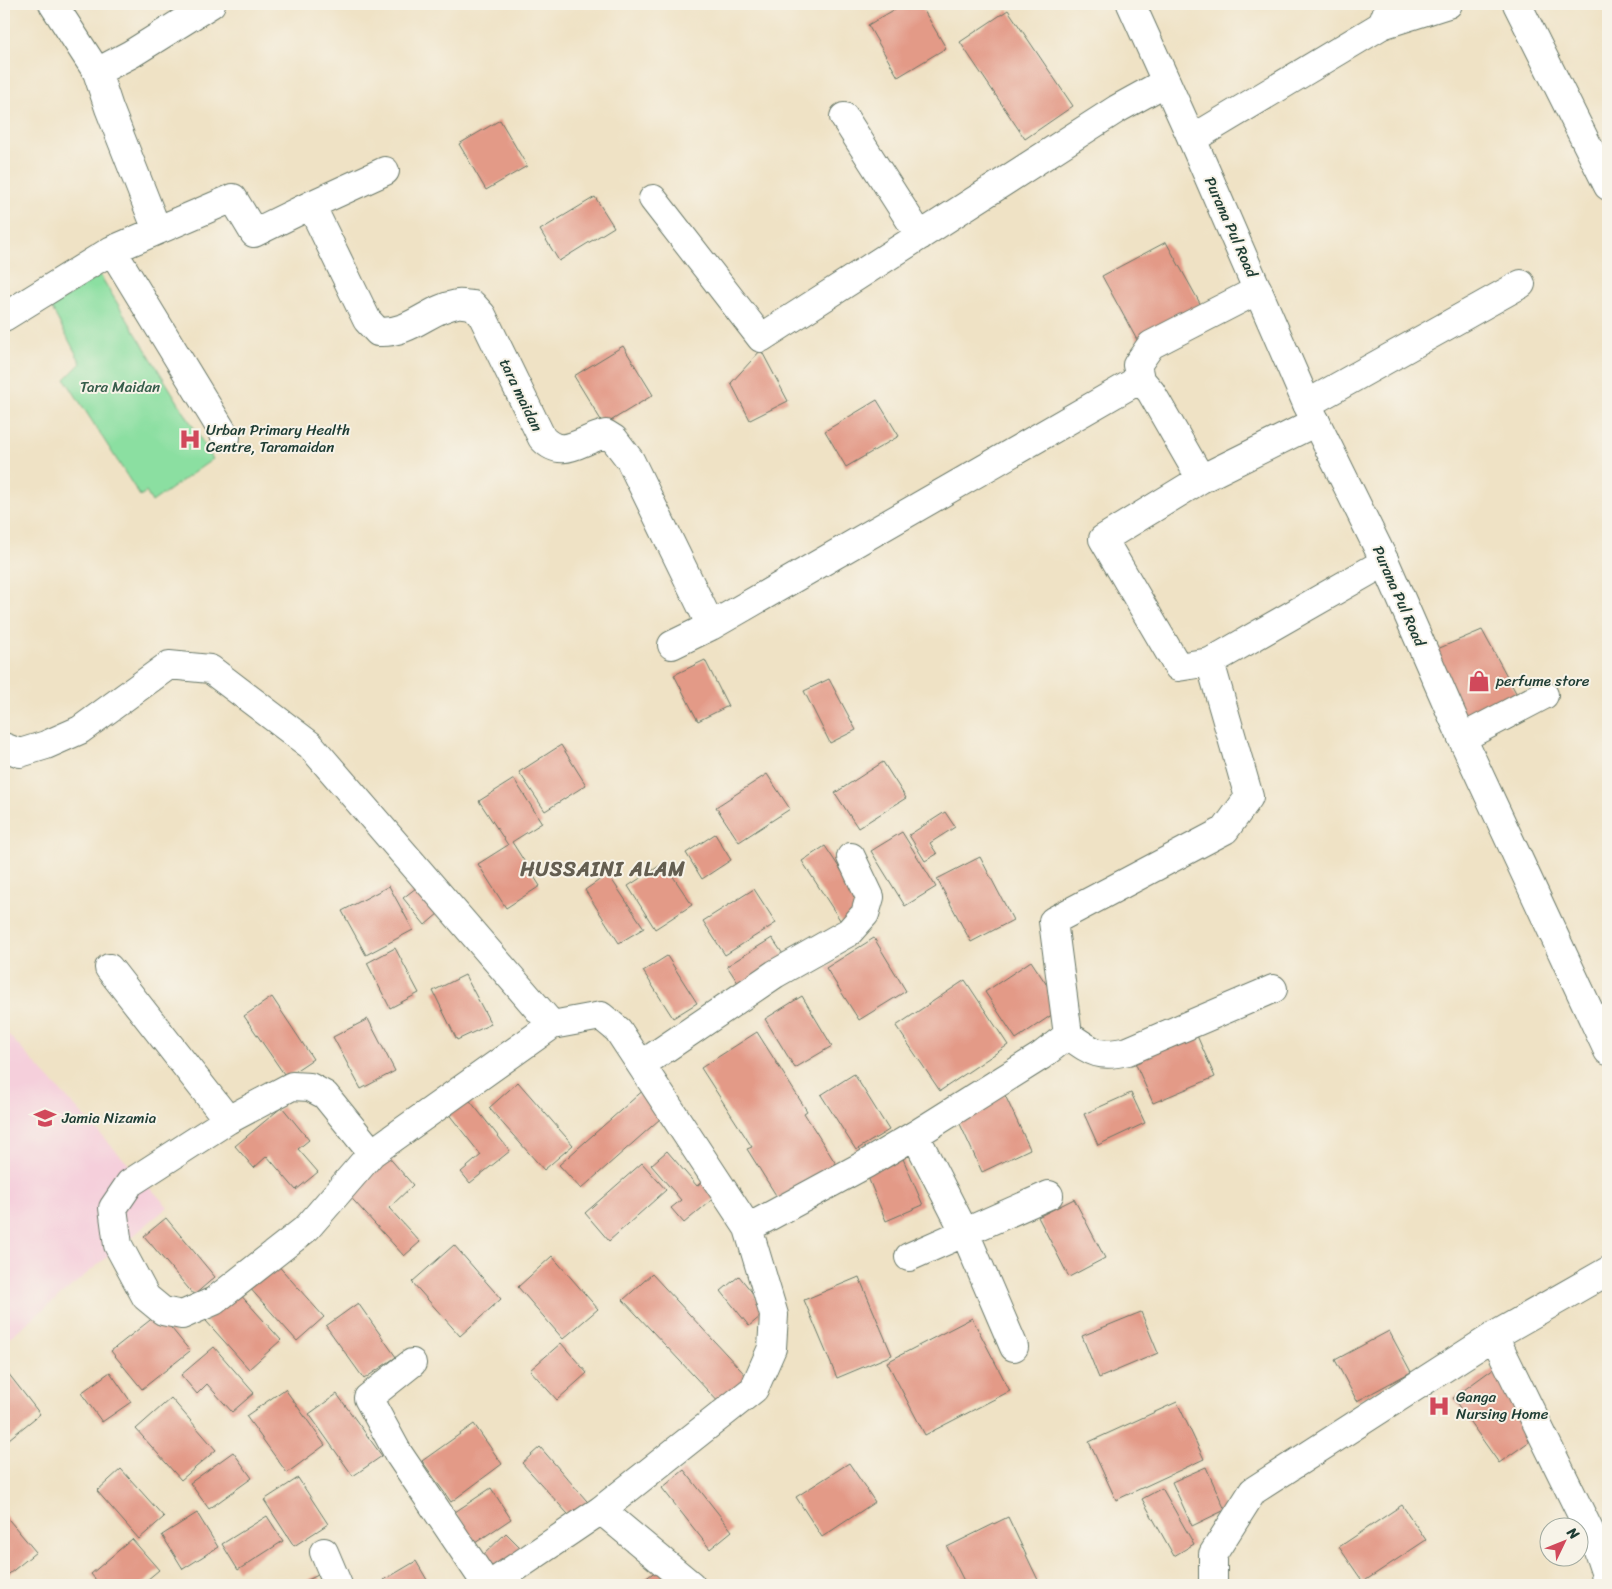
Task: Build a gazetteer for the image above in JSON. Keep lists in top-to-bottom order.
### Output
{
  "streets": {
    "street": ["Purana Pul Road", "tara maidan"]
  },
  "districts": ["HUSSAINI ALAM"],
  "parks": ["Tara Maidan"],
  "places": {
    "hospital": ["Urban Primary Health Centre, Taramaidan", "Ganga Nursing Home"],
    "shop": ["perfume store"],
    "school or university": ["Jamia Nizamia"]
  },
  "north": "top right"
}
